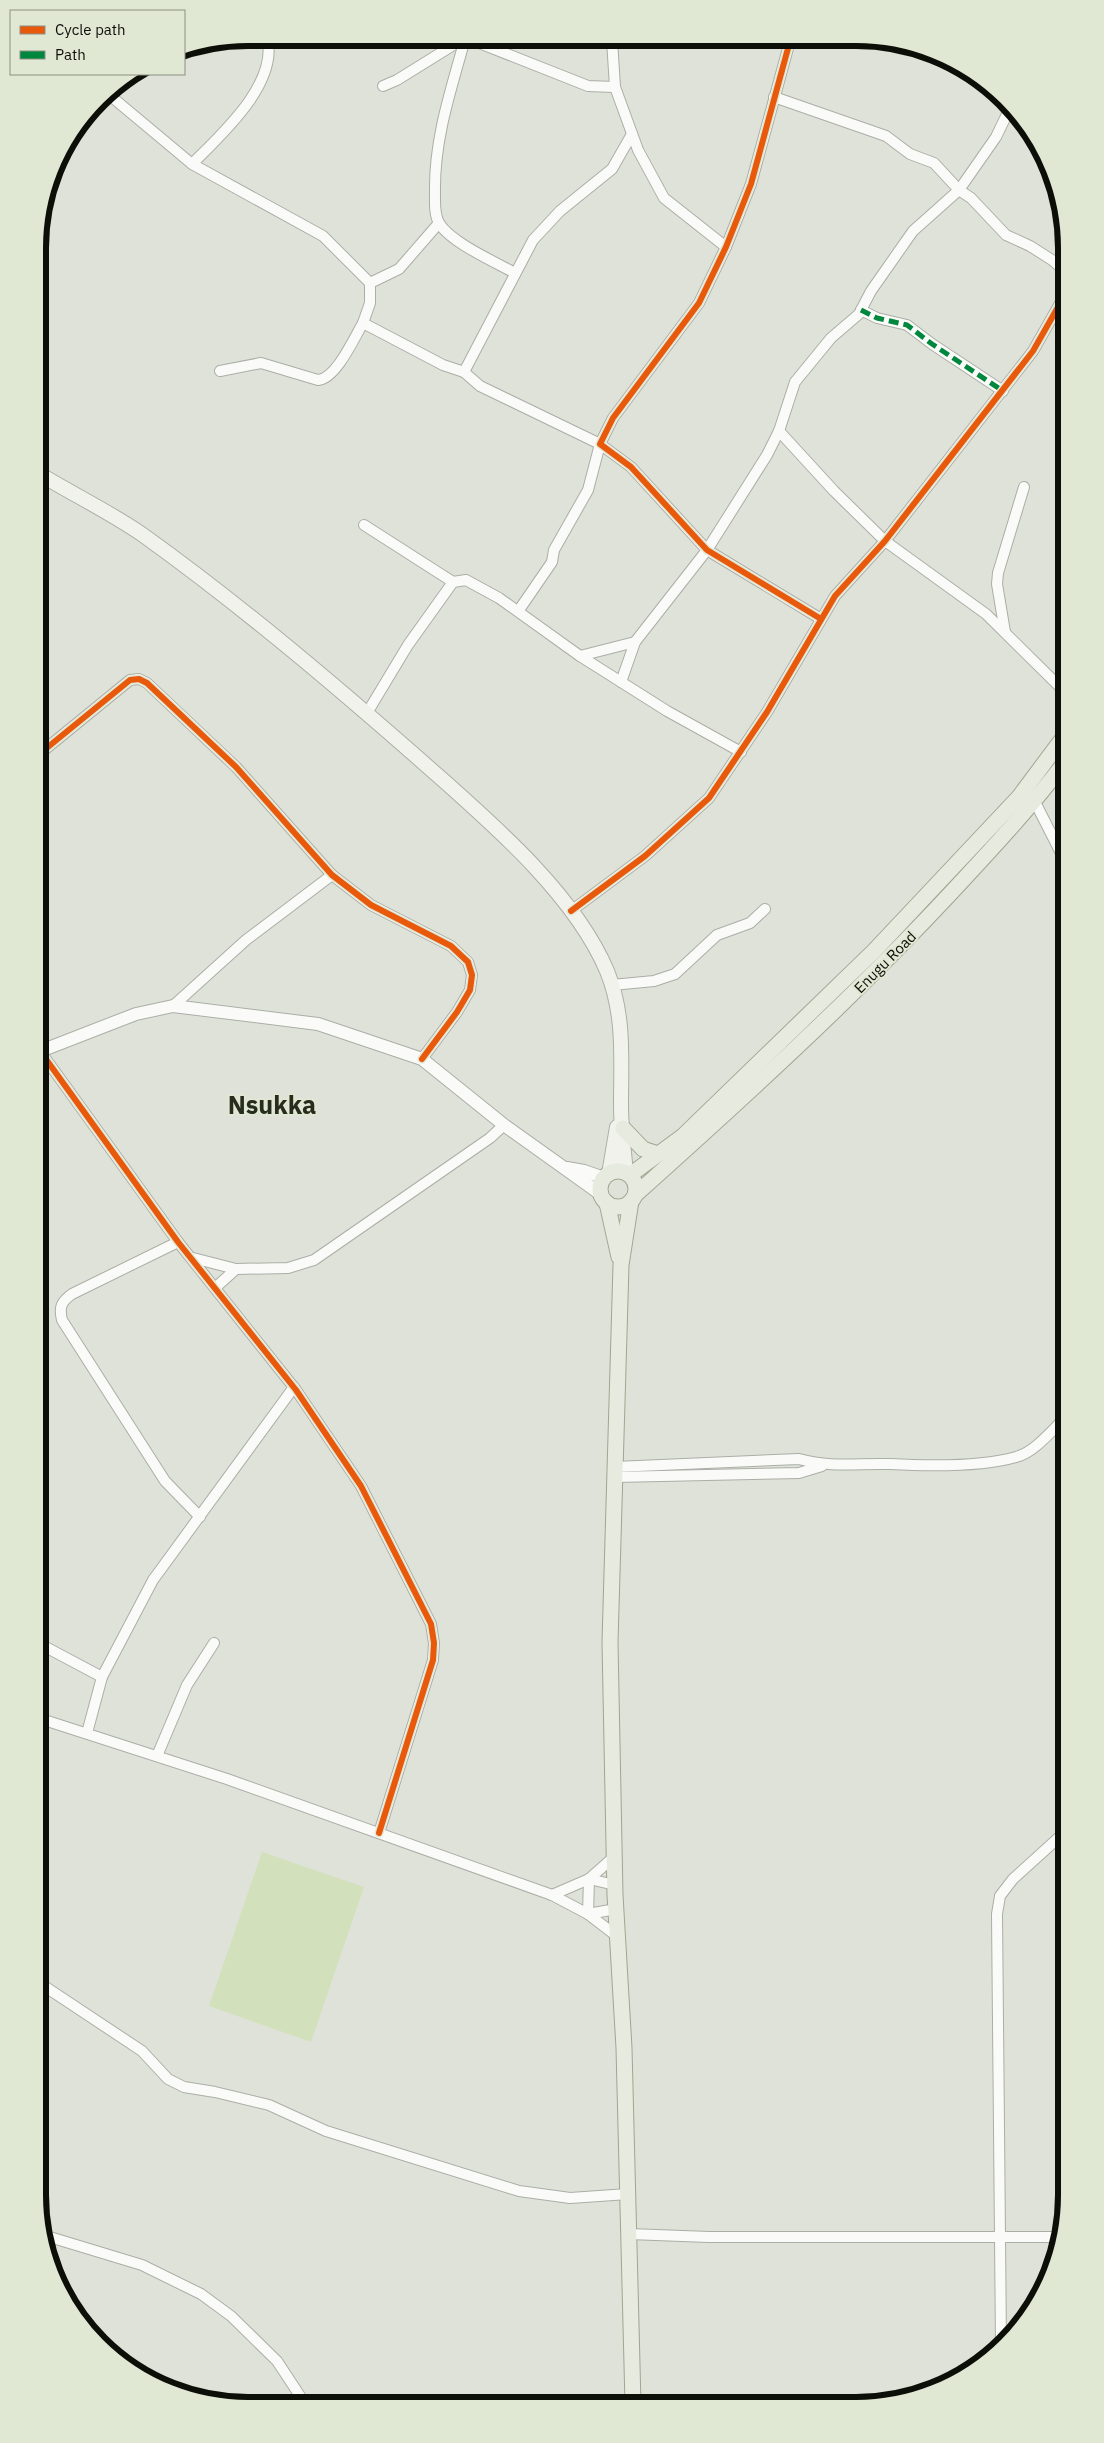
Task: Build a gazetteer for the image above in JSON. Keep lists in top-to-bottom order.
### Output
{
  "streets": {
    "main road": ["Enugu Road"]
  },
  "districts": ["Nsukka"],
  "legend": ["Cycle path", "Path"]
}
